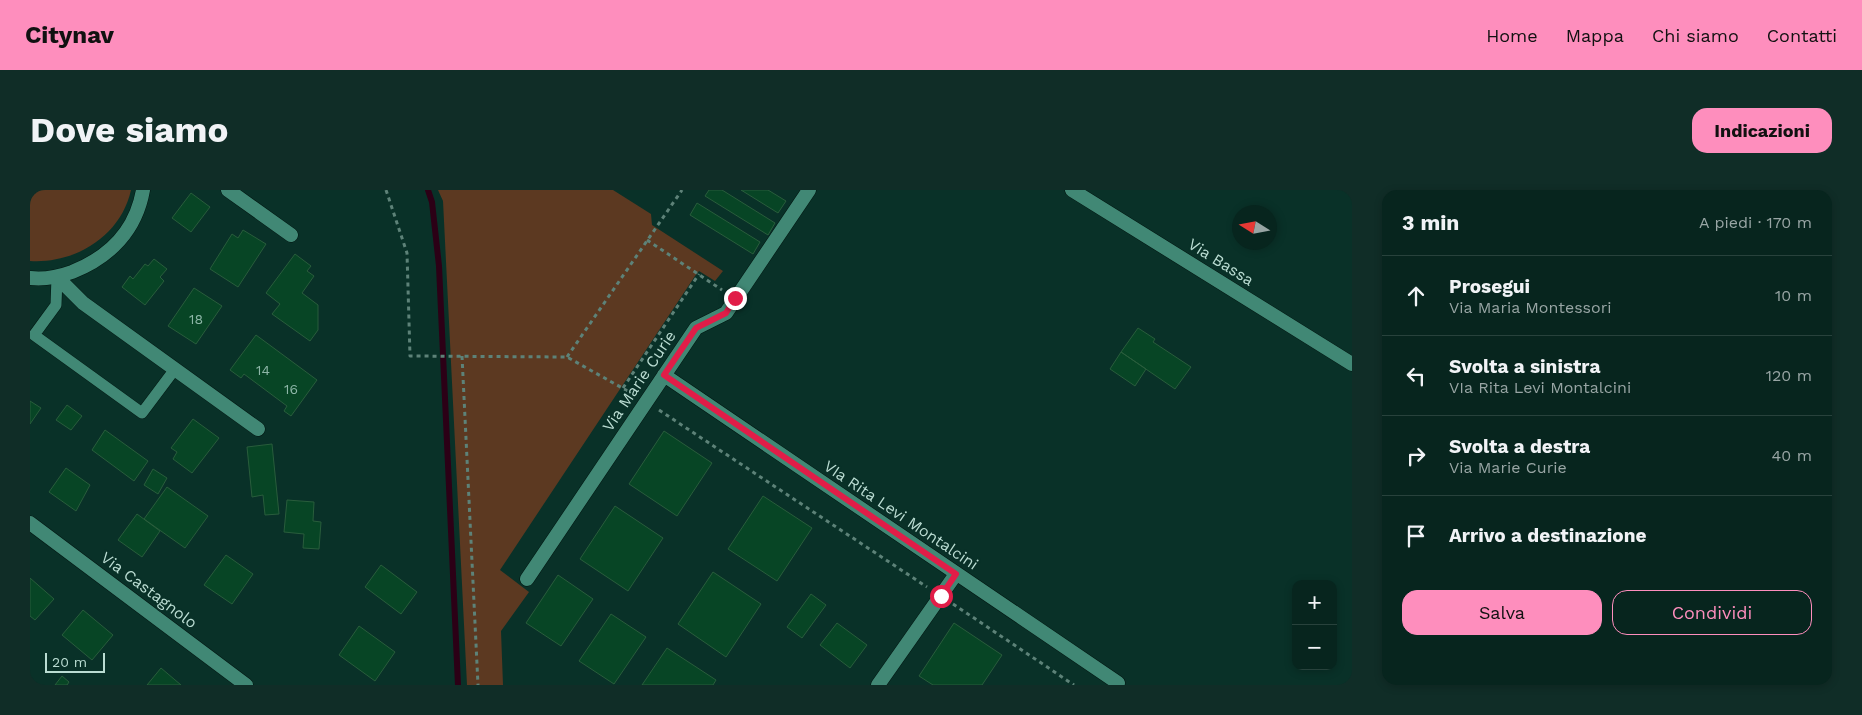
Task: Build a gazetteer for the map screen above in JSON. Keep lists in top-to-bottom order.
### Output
{
  "streets": {
    "street": [
      "Via Bassa",
      "Via Marie Curie",
      "VIa Rita Levi Montalcini",
      "Via Castagnolo"
    ]
  },
  "crossings": [
    ["Via Marie Curie", "VIa Rita Levi Montalcini"]
  ],
  "house_numbers": ["18", "14", "16"],
  "scale_bar": "20 m",
  "north": "left",
  "page": {
    "header": "Citynav",
    "nav": [
      "Home",
      "Mappa",
      "Chi siamo",
      "Contatti"
    ],
    "buttons": [
      "Indicazioni",
      ["Salva", "Condividi"]
    ],
    "title": "Dove siamo",
    "heading": ["3 min", "A piedi · 170 m"],
    "list": [
      ["Prosegui", "Via Maria Montessori", "10 m"],
      ["Svolta a sinistra", "VIa Rita Levi Montalcini", "120 m"],
      ["Svolta a destra", "Via Marie Curie", "40 m"],
      "Arrivo a destinazione"
    ],
    "map_buttons": ["+", "−"],
    "scale": "20 m"
  }
}
